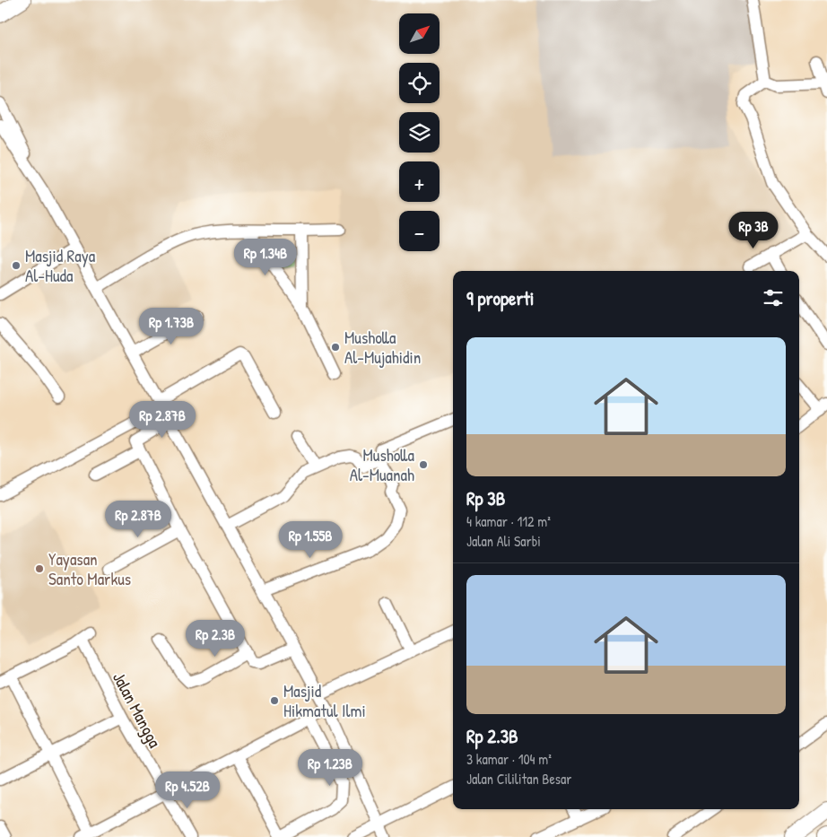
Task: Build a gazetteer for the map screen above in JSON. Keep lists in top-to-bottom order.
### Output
{
  "streets": {
    "street": ["Jalan Mangga"]
  },
  "places": [
    "Masjid Raya Al-Huda",
    "Musholla Al-Mujahidin",
    "Musholla Al-Muanah",
    "Yayasan Santo Markus",
    "Masjid Hikmatul Ilmi"
  ],
  "north": "top right",
  "page": {
    "map_buttons": ["+", "−"],
    "price": [
      "Rp 3B",
      "Rp 1.34B",
      "Rp 1.73B",
      "Rp 2.87B",
      "Rp 2.87B",
      "Rp 1.55B",
      "Rp 2.3B",
      "Rp 1.23B",
      "Rp 4.52B"
    ],
    "heading": "9 properti",
    "list": [
      {
        "name": "Rp 3B",
        "note": "4 kamar · 112 m² · Jalan Ali Sarbi"
      },
      {
        "name": "Rp 2.3B",
        "note": "3 kamar · 104 m² · Jalan Cililitan Besar"
      }
    ]
  }
}
